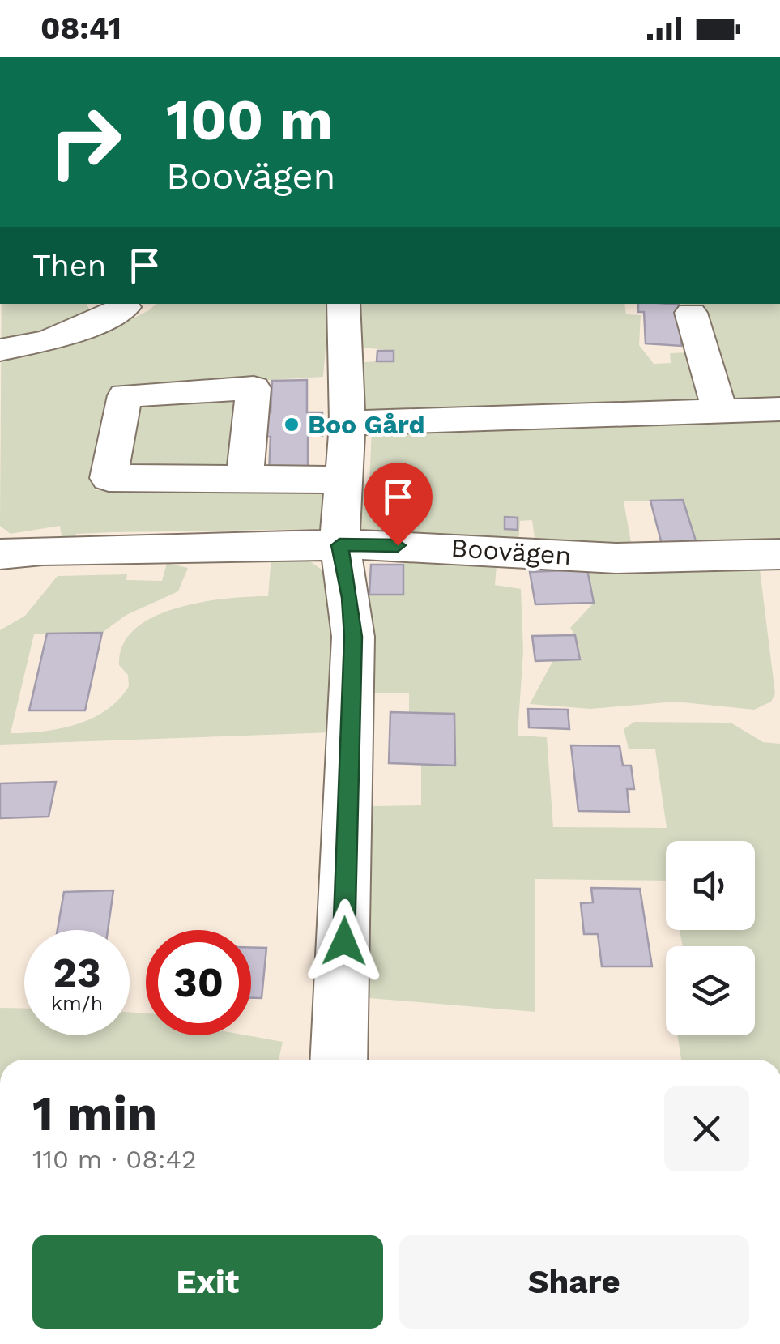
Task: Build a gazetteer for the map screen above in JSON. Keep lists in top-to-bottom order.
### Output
{
  "streets": {
    "street": ["Boovägen"]
  },
  "places": ["Boo Gård"],
  "page": {
    "status": "08:41",
    "turn": ["100 m", "Boovägen"],
    "then": "Then",
    "speed": "23 km/h",
    "limit": "30",
    "heading": ["1 min", "110 m · 08:42"],
    "buttons": ["Exit", "Share"]
  }
}
